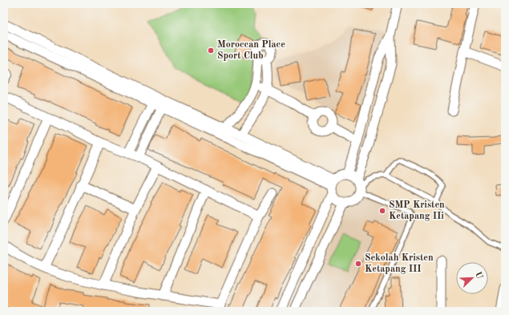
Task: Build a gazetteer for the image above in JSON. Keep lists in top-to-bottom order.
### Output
{
  "places": ["Moroccan Place Sport Club", "SMP Kristen Ketapang IIi", "Sekolah Kristen Ketapang III"],
  "north": "top right"
}
